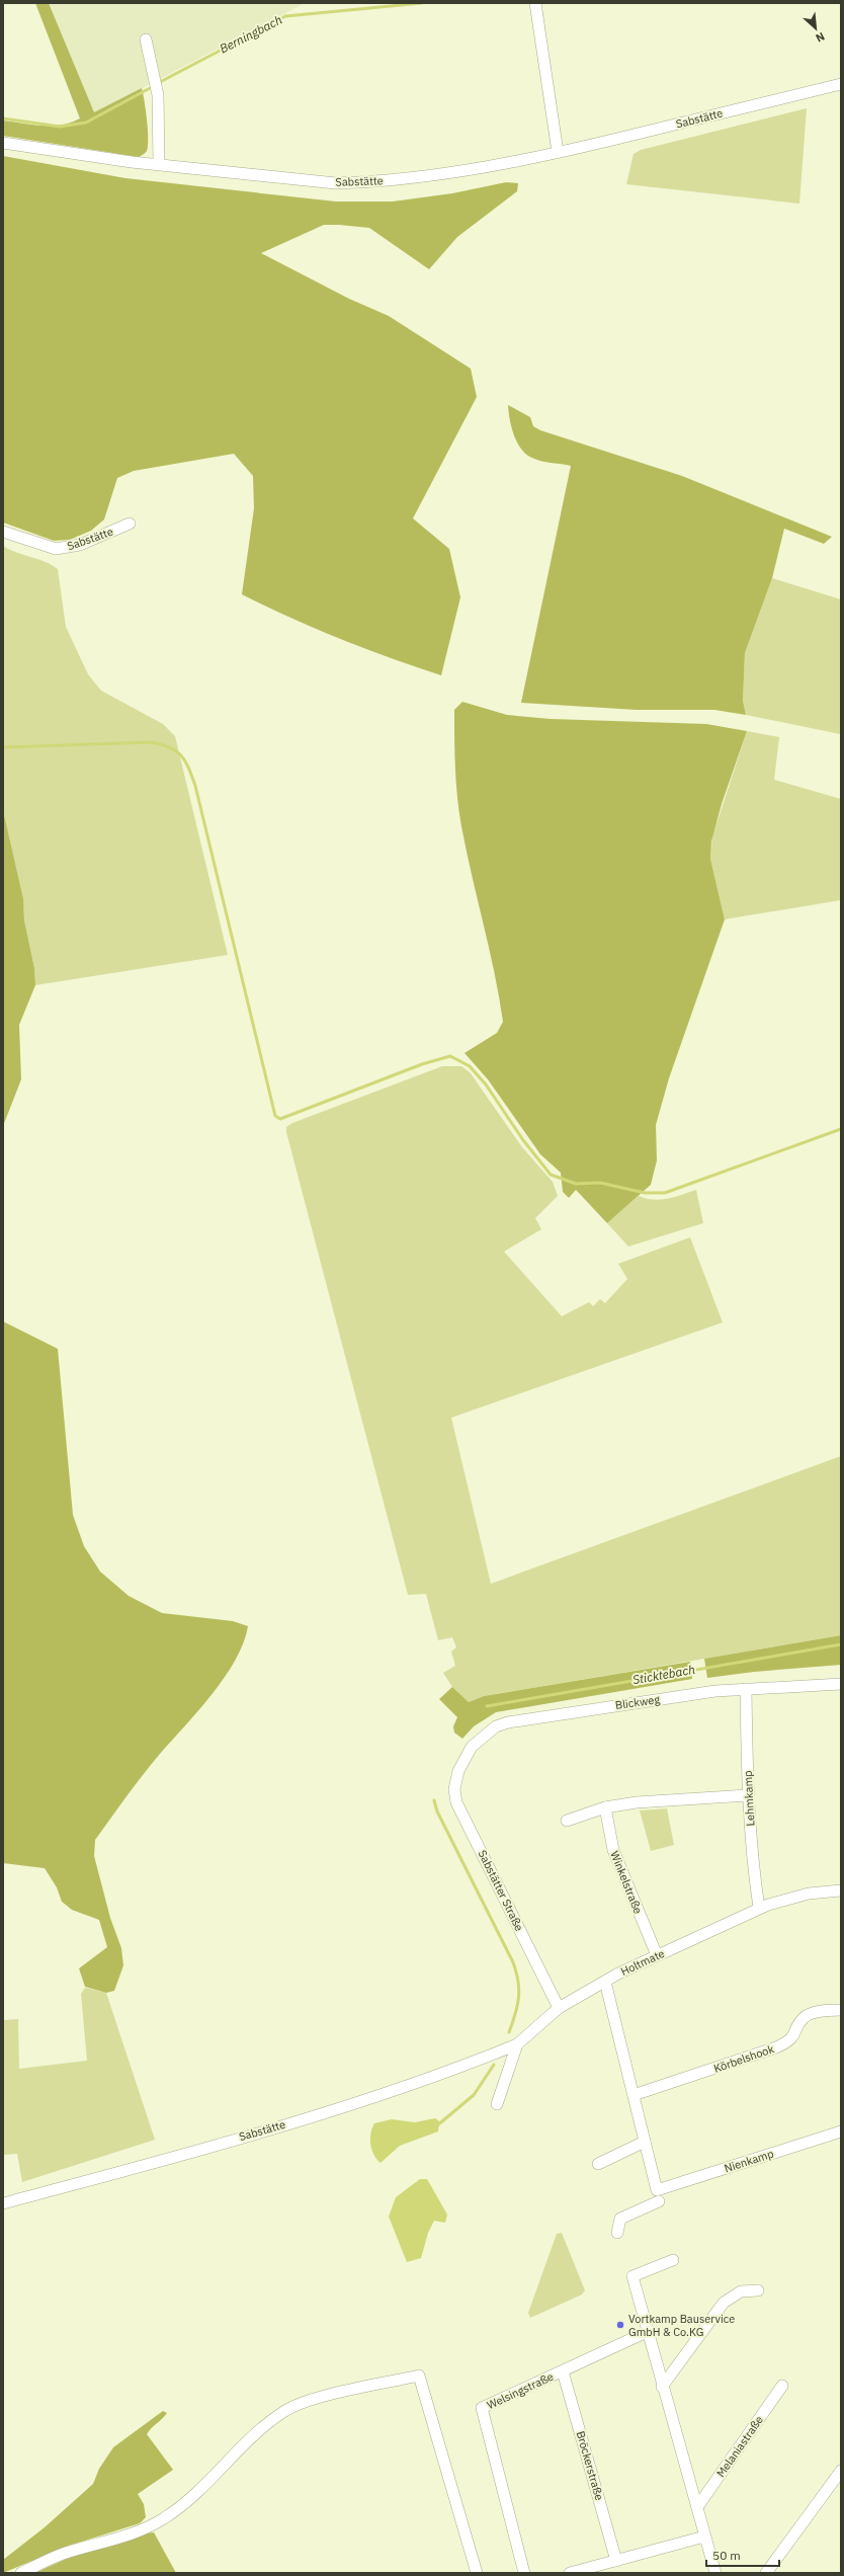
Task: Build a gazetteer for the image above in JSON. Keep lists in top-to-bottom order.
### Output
{
  "streets": {
    "street": [
      "Sabstätte",
      "Blickweg",
      "Lehmkamp",
      "Winkelstraße",
      "Sabstätter Straße",
      "Holtmate",
      "Körbelshook",
      "Nienkamp",
      "Welsingstraße",
      "Melaniastraße",
      "Bröckerstraße"
    ]
  },
  "crossings": [
    ["Sabstätte", "Holtmate"],
    ["Blickweg", "Lehmkamp"],
    ["Blickweg", "Sabstätter Straße"],
    ["Lehmkamp", "Holtmate"],
    ["Winkelstraße", "Holtmate"],
    ["Sabstätter Straße", "Holtmate"],
    ["Welsingstraße", "Bröckerstraße"]
  ],
  "water": ["Berningbach", "Sticktebach"],
  "places": ["Vortkamp Bauservice GmbH & Co.KG"],
  "scale_bar": "50 m",
  "north": "bottom right"
}
